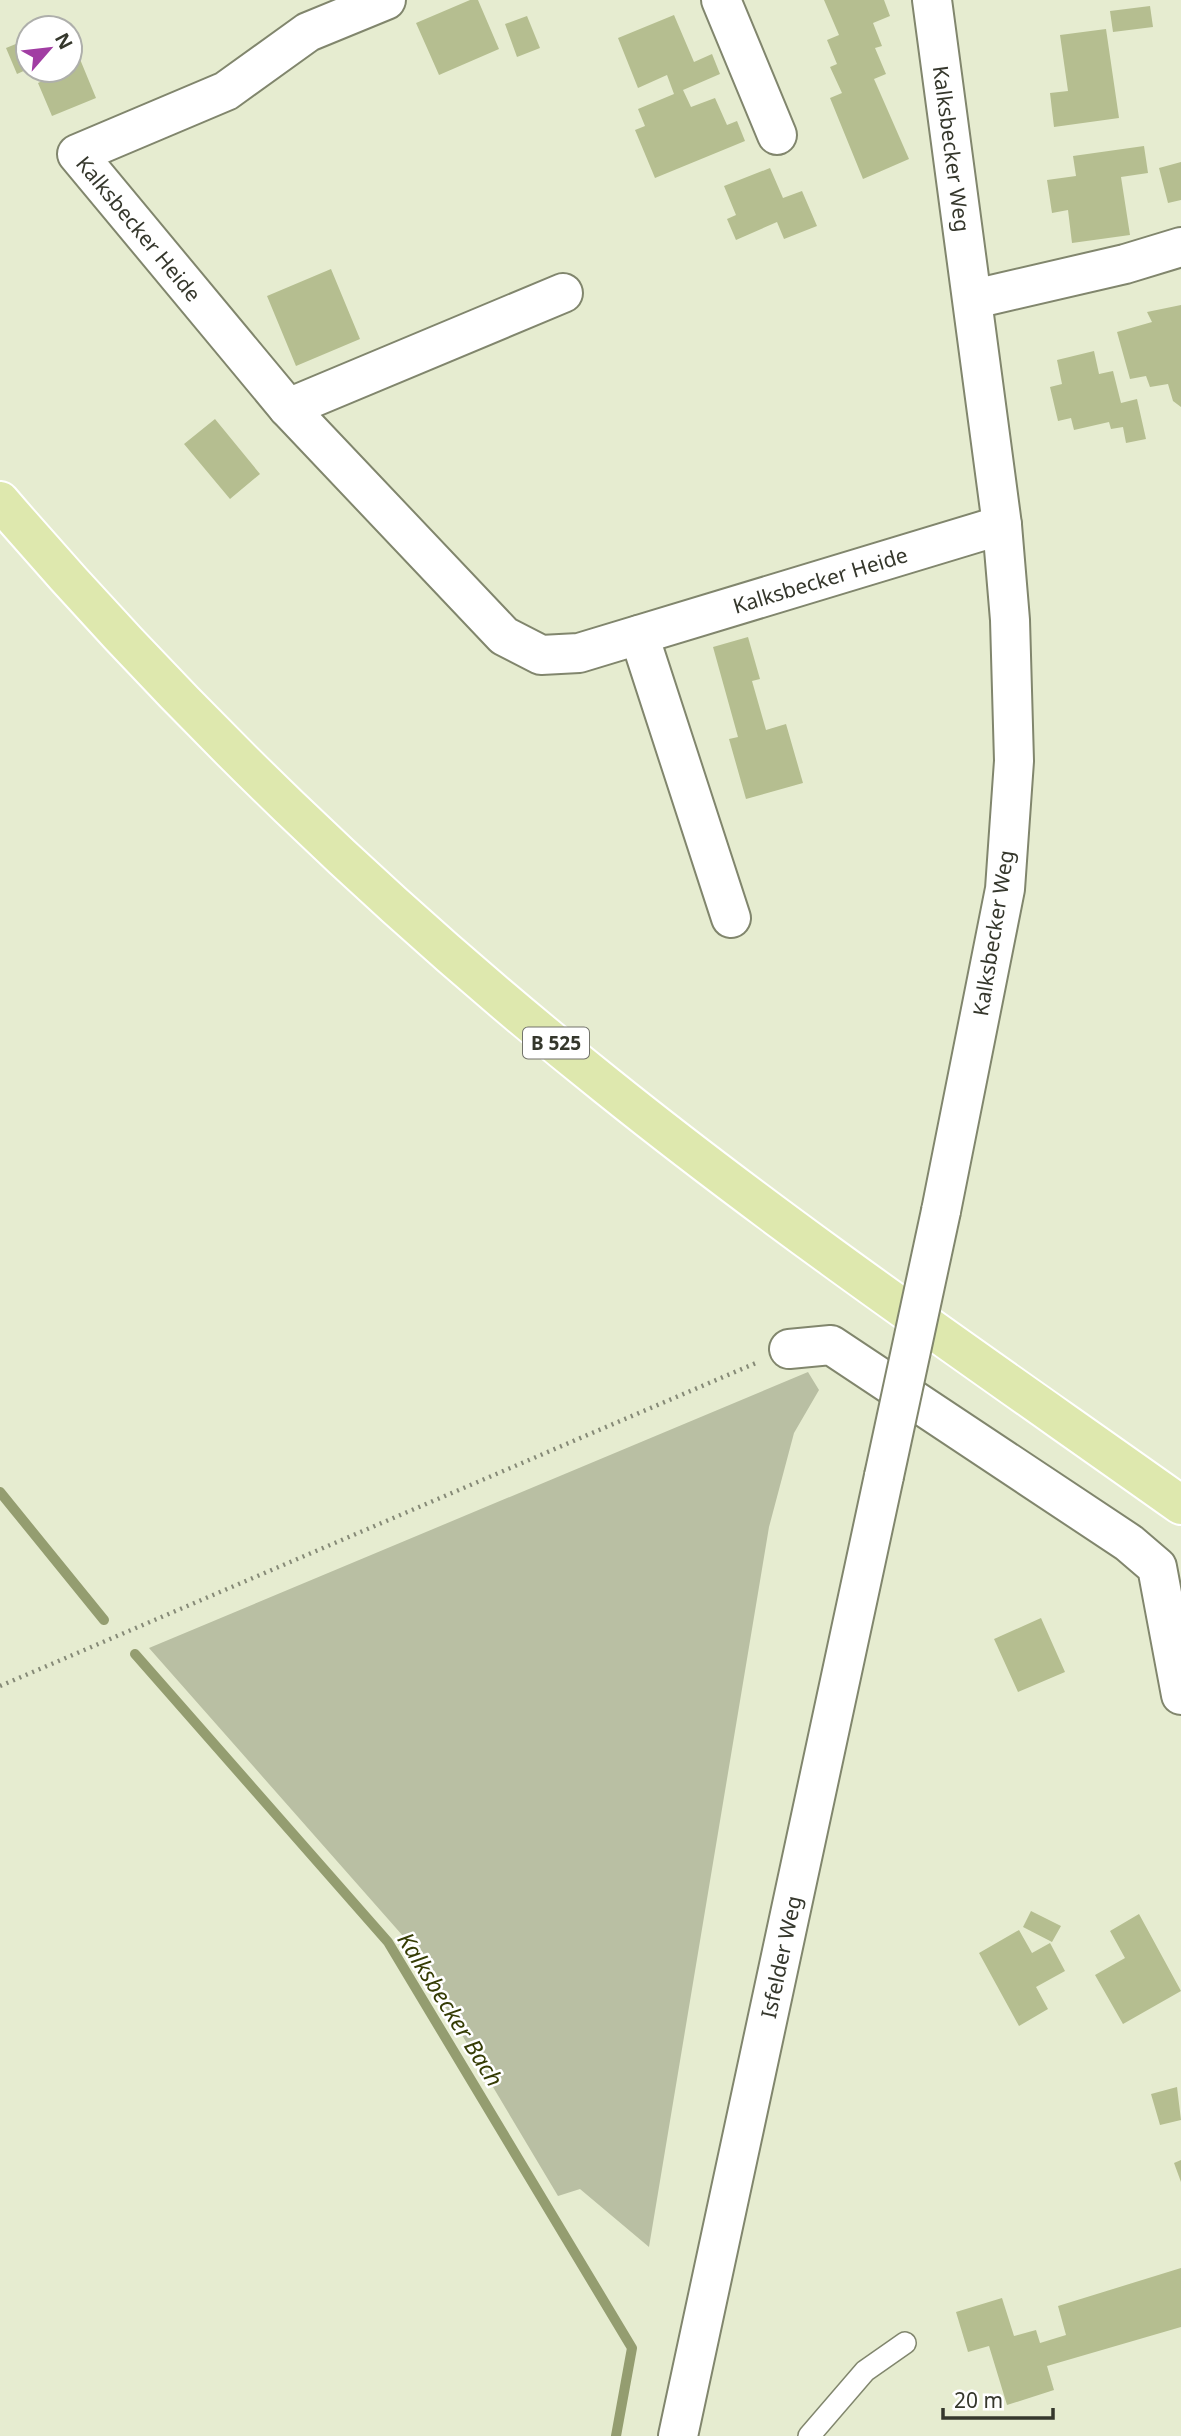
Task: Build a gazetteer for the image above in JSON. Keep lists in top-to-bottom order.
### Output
{
  "streets": {
    "main road": ["B 525"],
    "street": ["Kalksbecker Weg", "Kalksbecker Heide", "Isfelder Weg"]
  },
  "crossings": [
    ["Kalksbecker Weg", "Kalksbecker Heide"],
    ["Kalksbecker Weg", "Isfelder Weg"]
  ],
  "water": ["Kalksbecker Bach"],
  "scale_bar": "20 m",
  "north": "top right"
}
